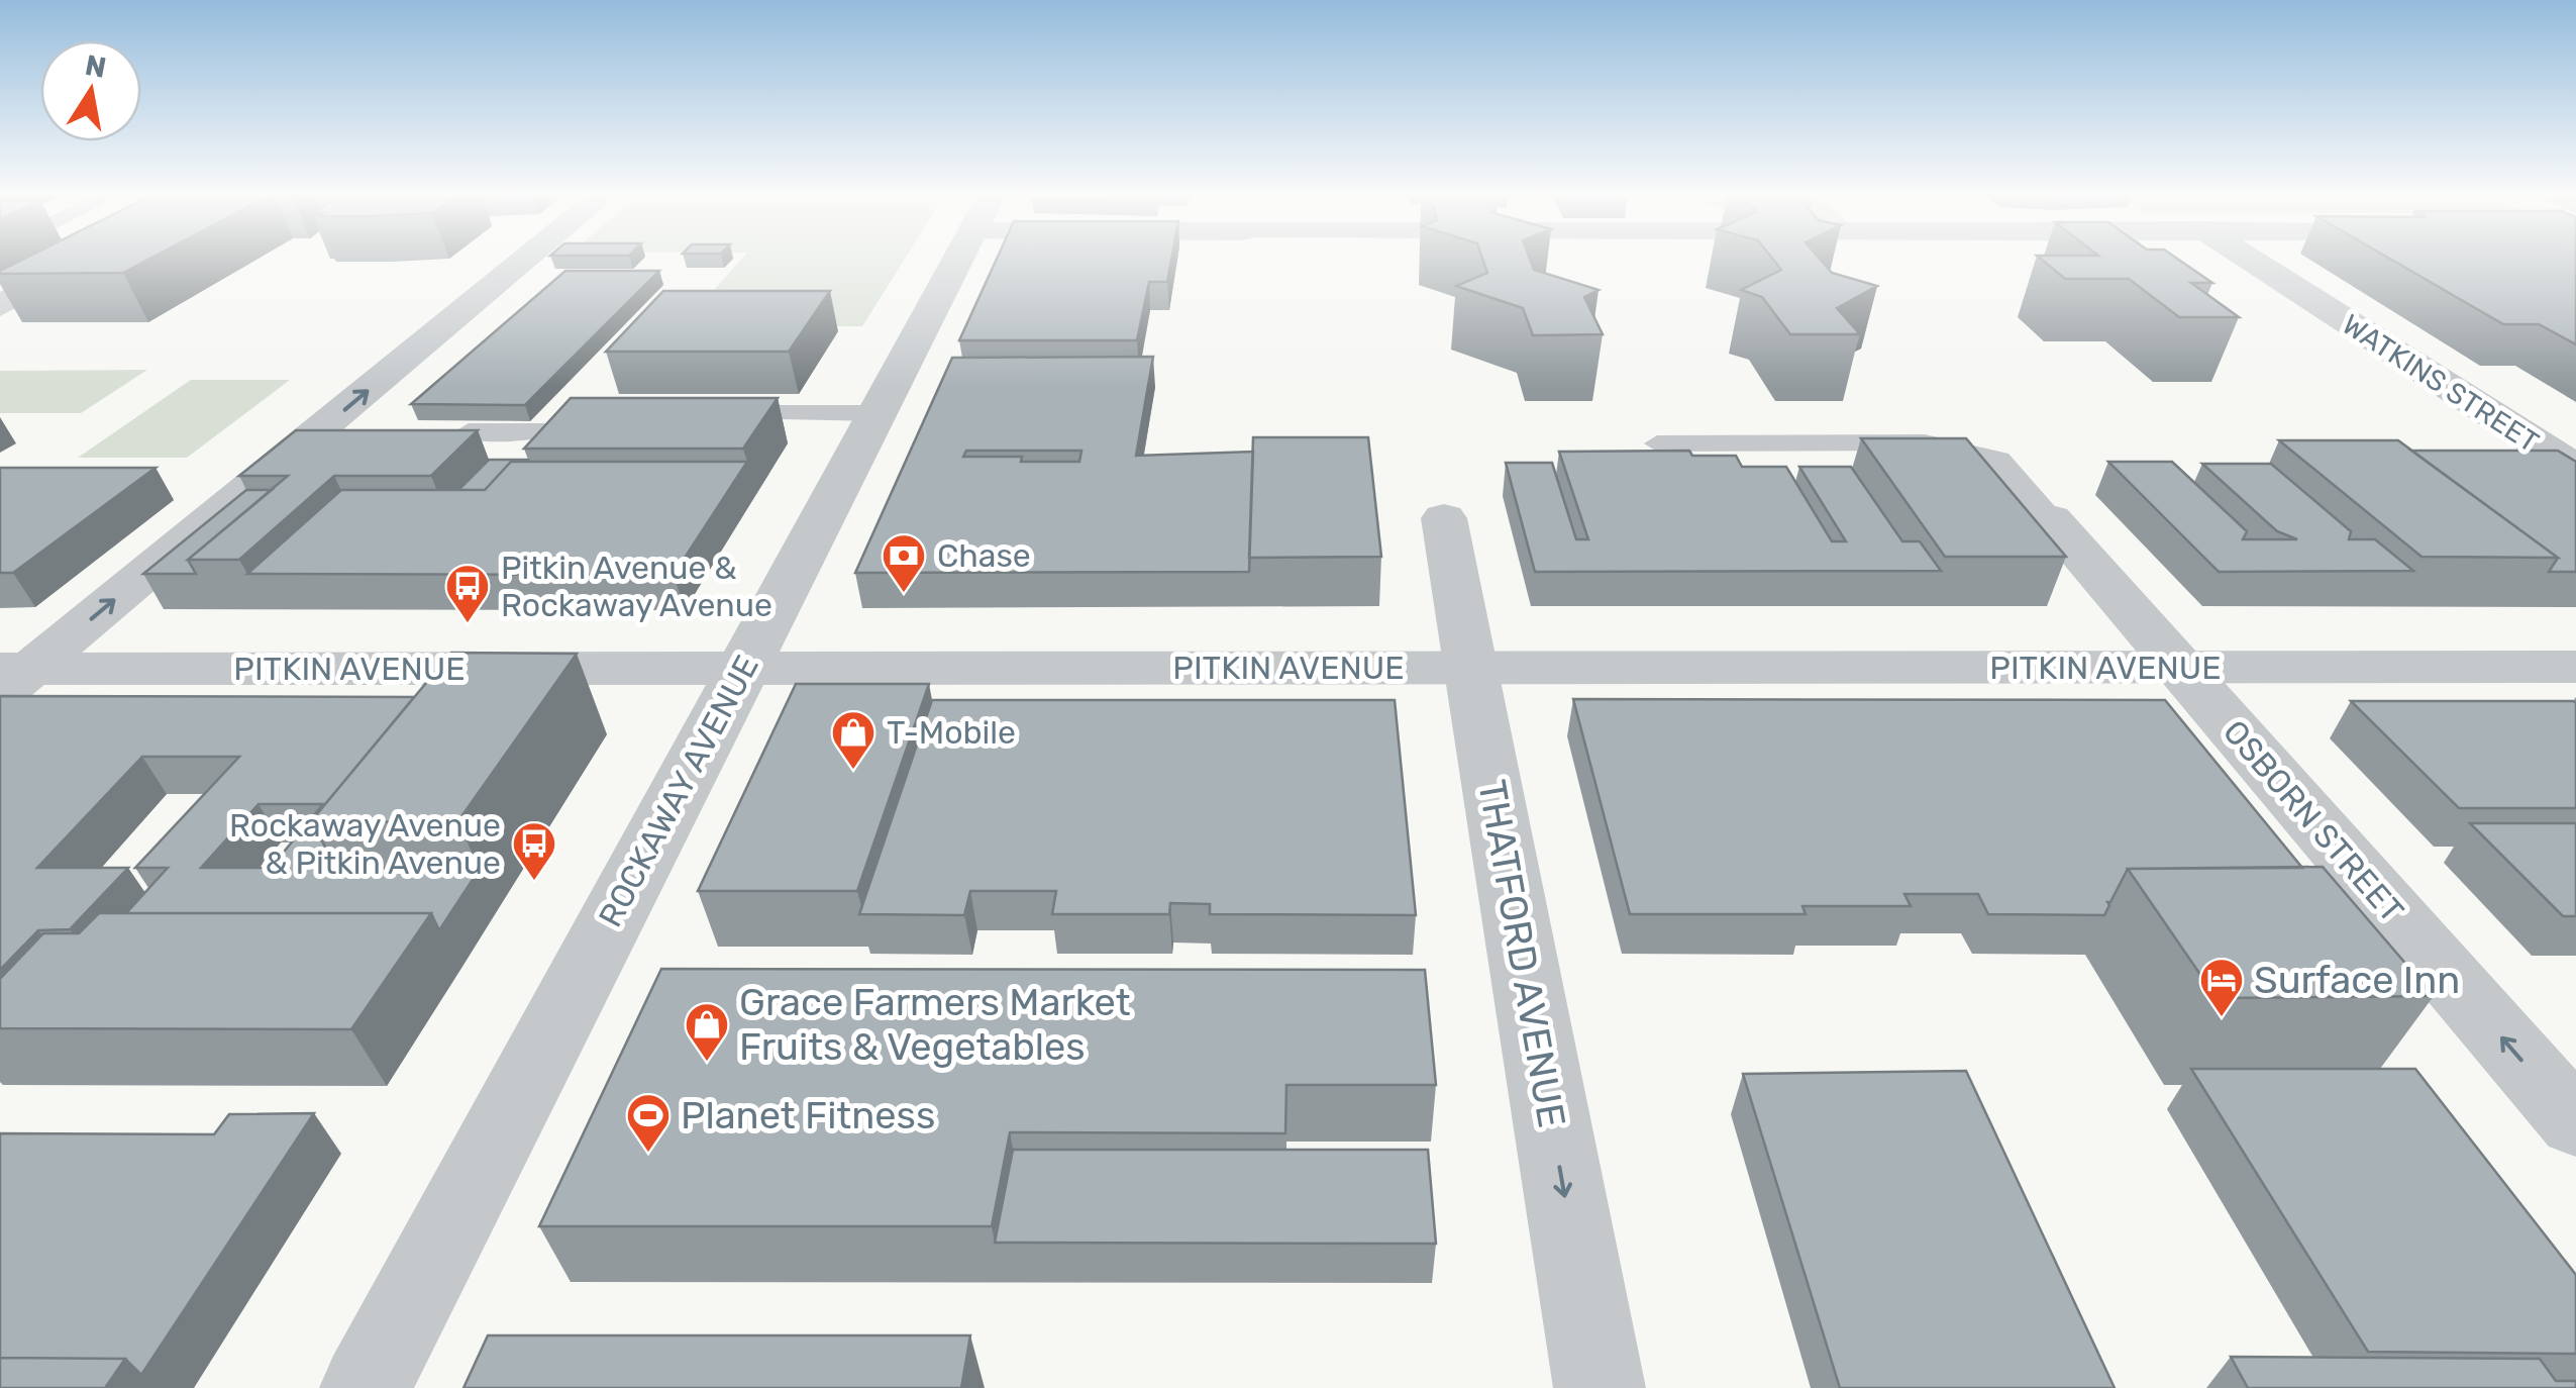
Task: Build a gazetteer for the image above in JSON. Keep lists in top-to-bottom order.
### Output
{
  "streets": {
    "street": [
      "WATKINS STREET",
      "PITKIN AVENUE",
      "ROCKAWAY AVENUE",
      "OSBORN STREET",
      "THATFORD AVENUE"
    ]
  },
  "crossings": [
    ["PITKIN AVENUE", "ROCKAWAY AVENUE"],
    ["PITKIN AVENUE", "OSBORN STREET"],
    ["PITKIN AVENUE", "THATFORD AVENUE"]
  ],
  "one_way": ["OSBORN STREET", "THATFORD AVENUE"],
  "places": {
    "bank": ["Chase"],
    "bus stop": ["Pitkin Avenue & Rockaway Avenue", "Rockaway Avenue & Pitkin Avenue"],
    "shop": ["T-Mobile", "Grace Farmers Market Fruits & Vegetables"],
    "hotel": ["Surface Inn"],
    "sports": ["Planet Fitness"]
  },
  "north": "top"
}
